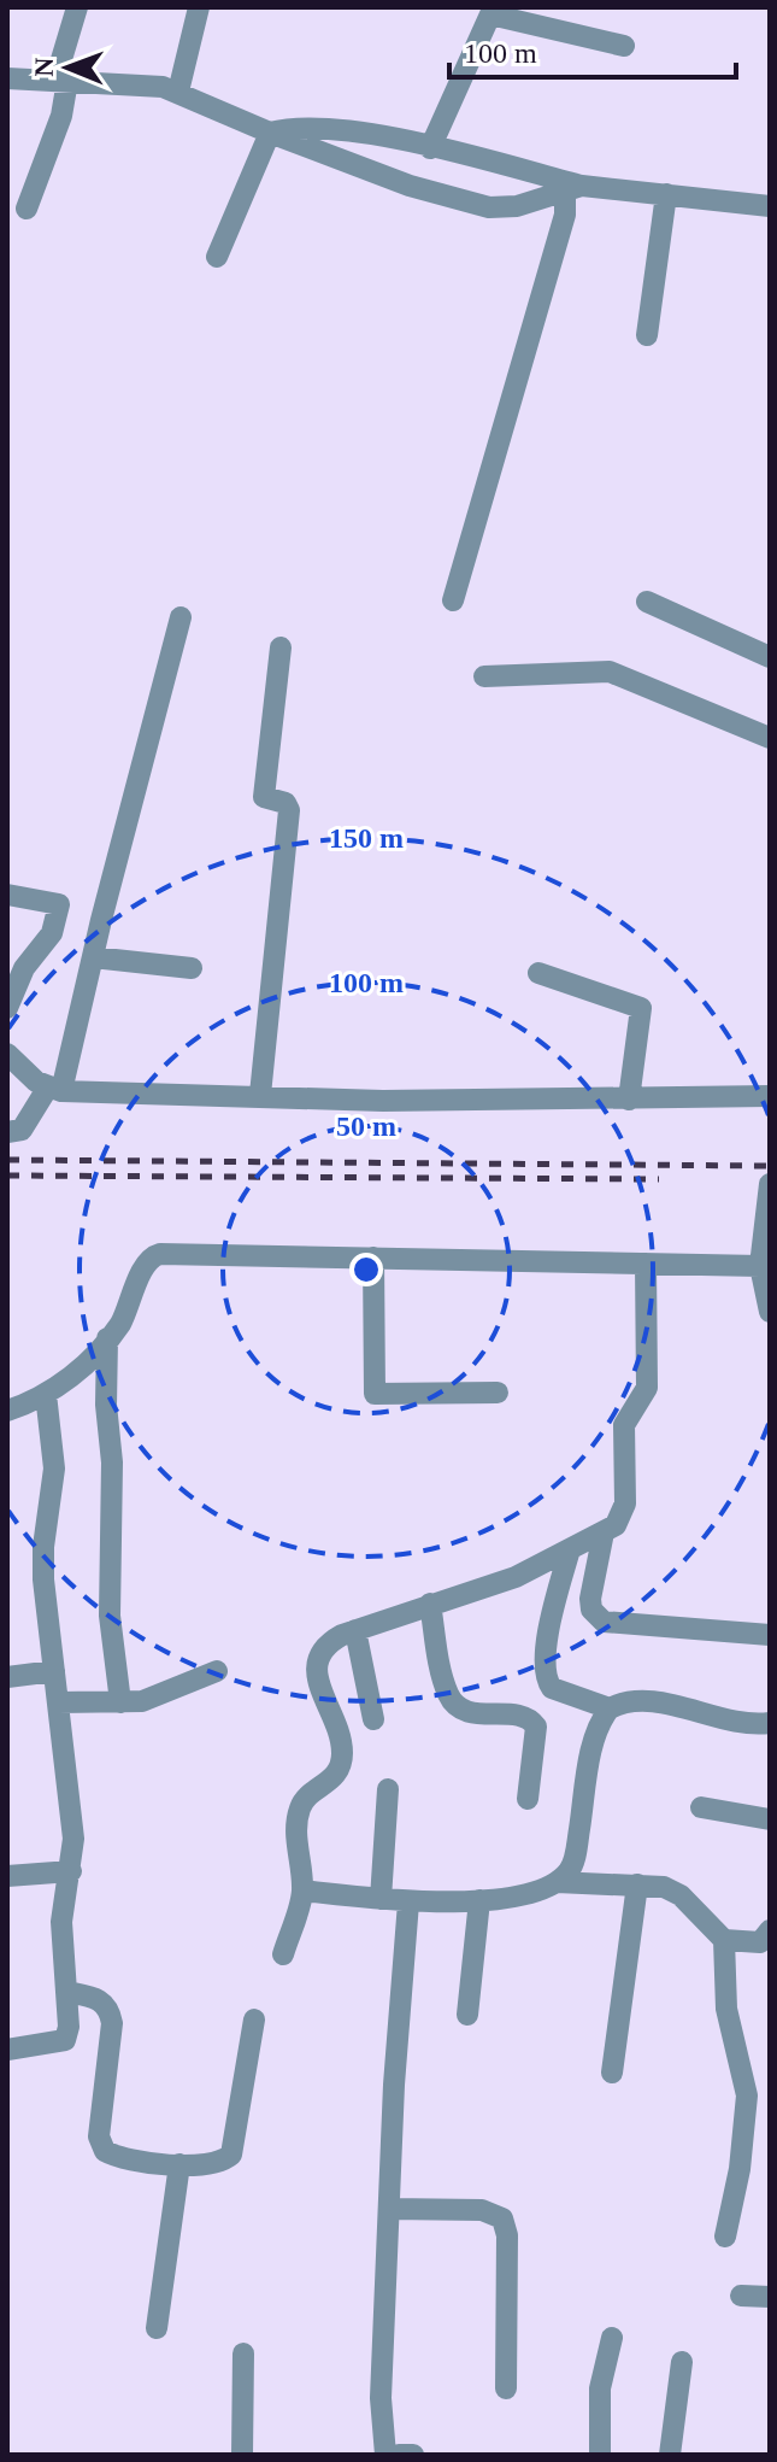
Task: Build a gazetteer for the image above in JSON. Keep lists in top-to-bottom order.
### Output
{
  "scale_bar": "100 m",
  "north": "left",
  "rings": ["150 m", "100 m", "50 m"]
}
